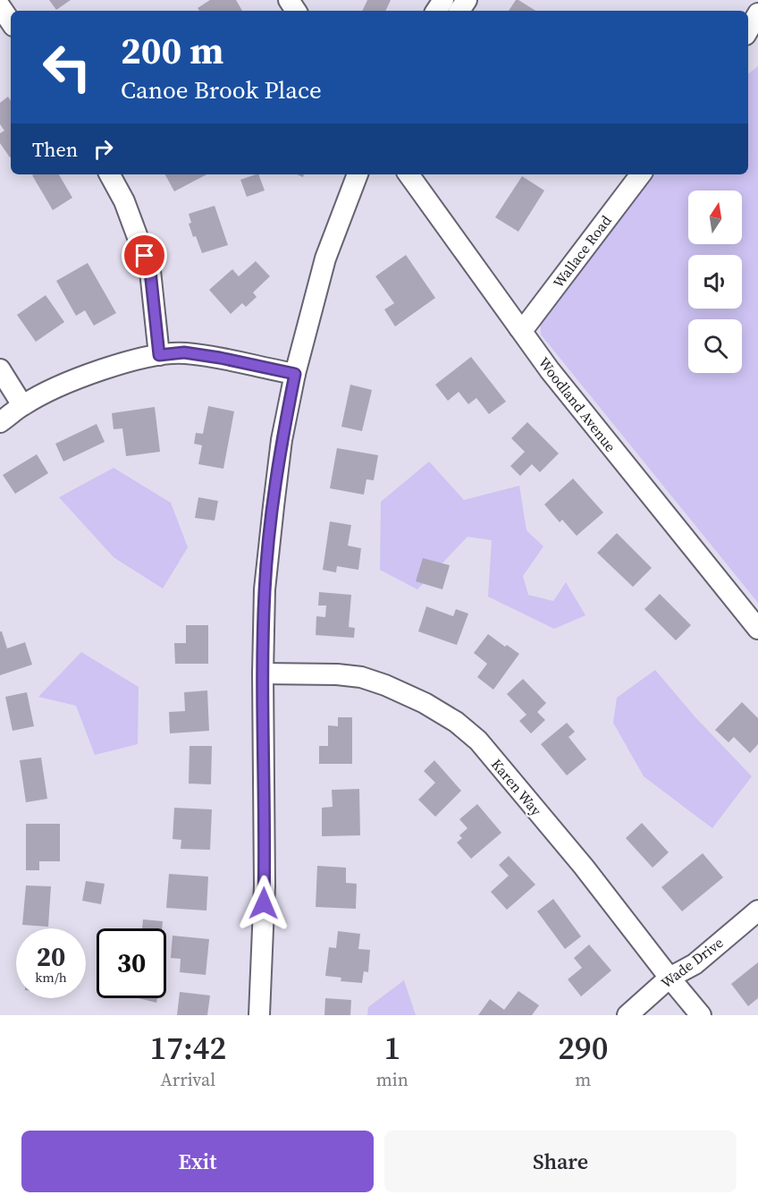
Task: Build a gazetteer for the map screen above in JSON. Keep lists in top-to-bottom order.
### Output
{
  "streets": {
    "street": [
      "Wallace Road",
      "Woodland Avenue",
      "Karen Way",
      "Wade Drive"
    ]
  },
  "crossings": [
    ["Wallace Road", "Woodland Avenue"],
    ["Karen Way", "Wade Drive"]
  ],
  "north": "top",
  "page": {
    "turn": ["200 m", "Canoe Brook Place"],
    "then": "Then",
    "speed": "20 km/h",
    "limit": "30",
    "eta": [
      "17:42",
      "Arrival",
      "1",
      "min",
      "290",
      "m"
    ],
    "buttons": ["Exit", "Share"]
  }
}
